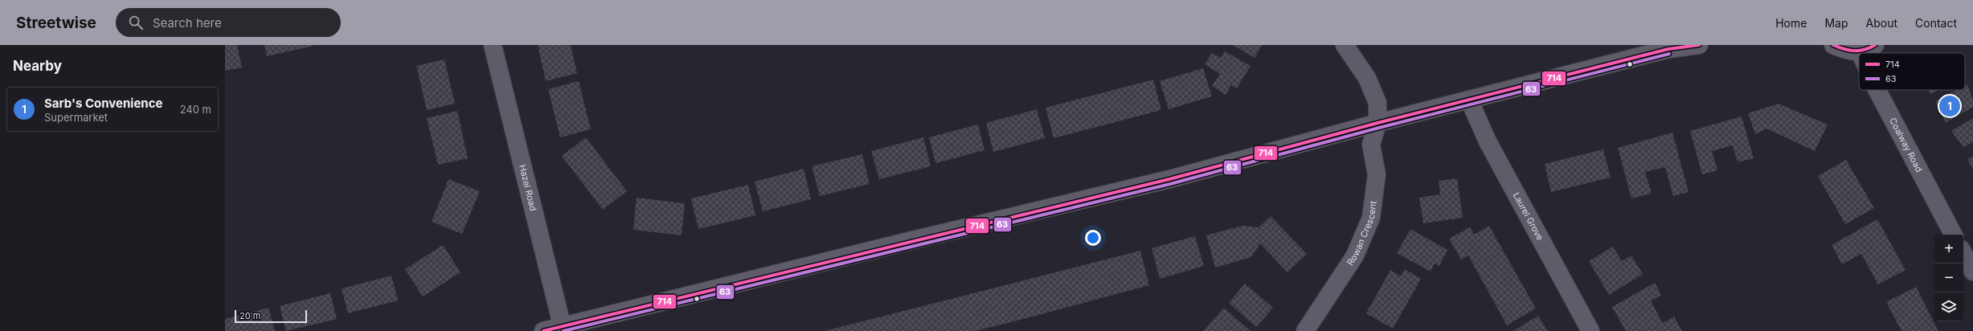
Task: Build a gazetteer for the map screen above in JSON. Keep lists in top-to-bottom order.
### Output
{
  "streets": {
    "street": [
      "Coalway Road",
      "Hazel Road",
      "Laurel Grove",
      "Rowan Crescent"
    ]
  },
  "lines": ["transit line 714", "transit line 63"],
  "legend": ["714", "63"],
  "scale_bar": "20 m",
  "page": {
    "header": "Streetwise",
    "search": "Search here",
    "nav": [
      "Home",
      "Map",
      "About",
      "Contact"
    ],
    "heading": "Nearby",
    "list": [
      {
        "mark": "1",
        "name": "Sarb's Convenience",
        "note": "Supermarket",
        "value": "240 m"
      }
    ],
    "pins": "1",
    "map_buttons": ["+", "−"],
    "scale": "20 m"
  }
}
